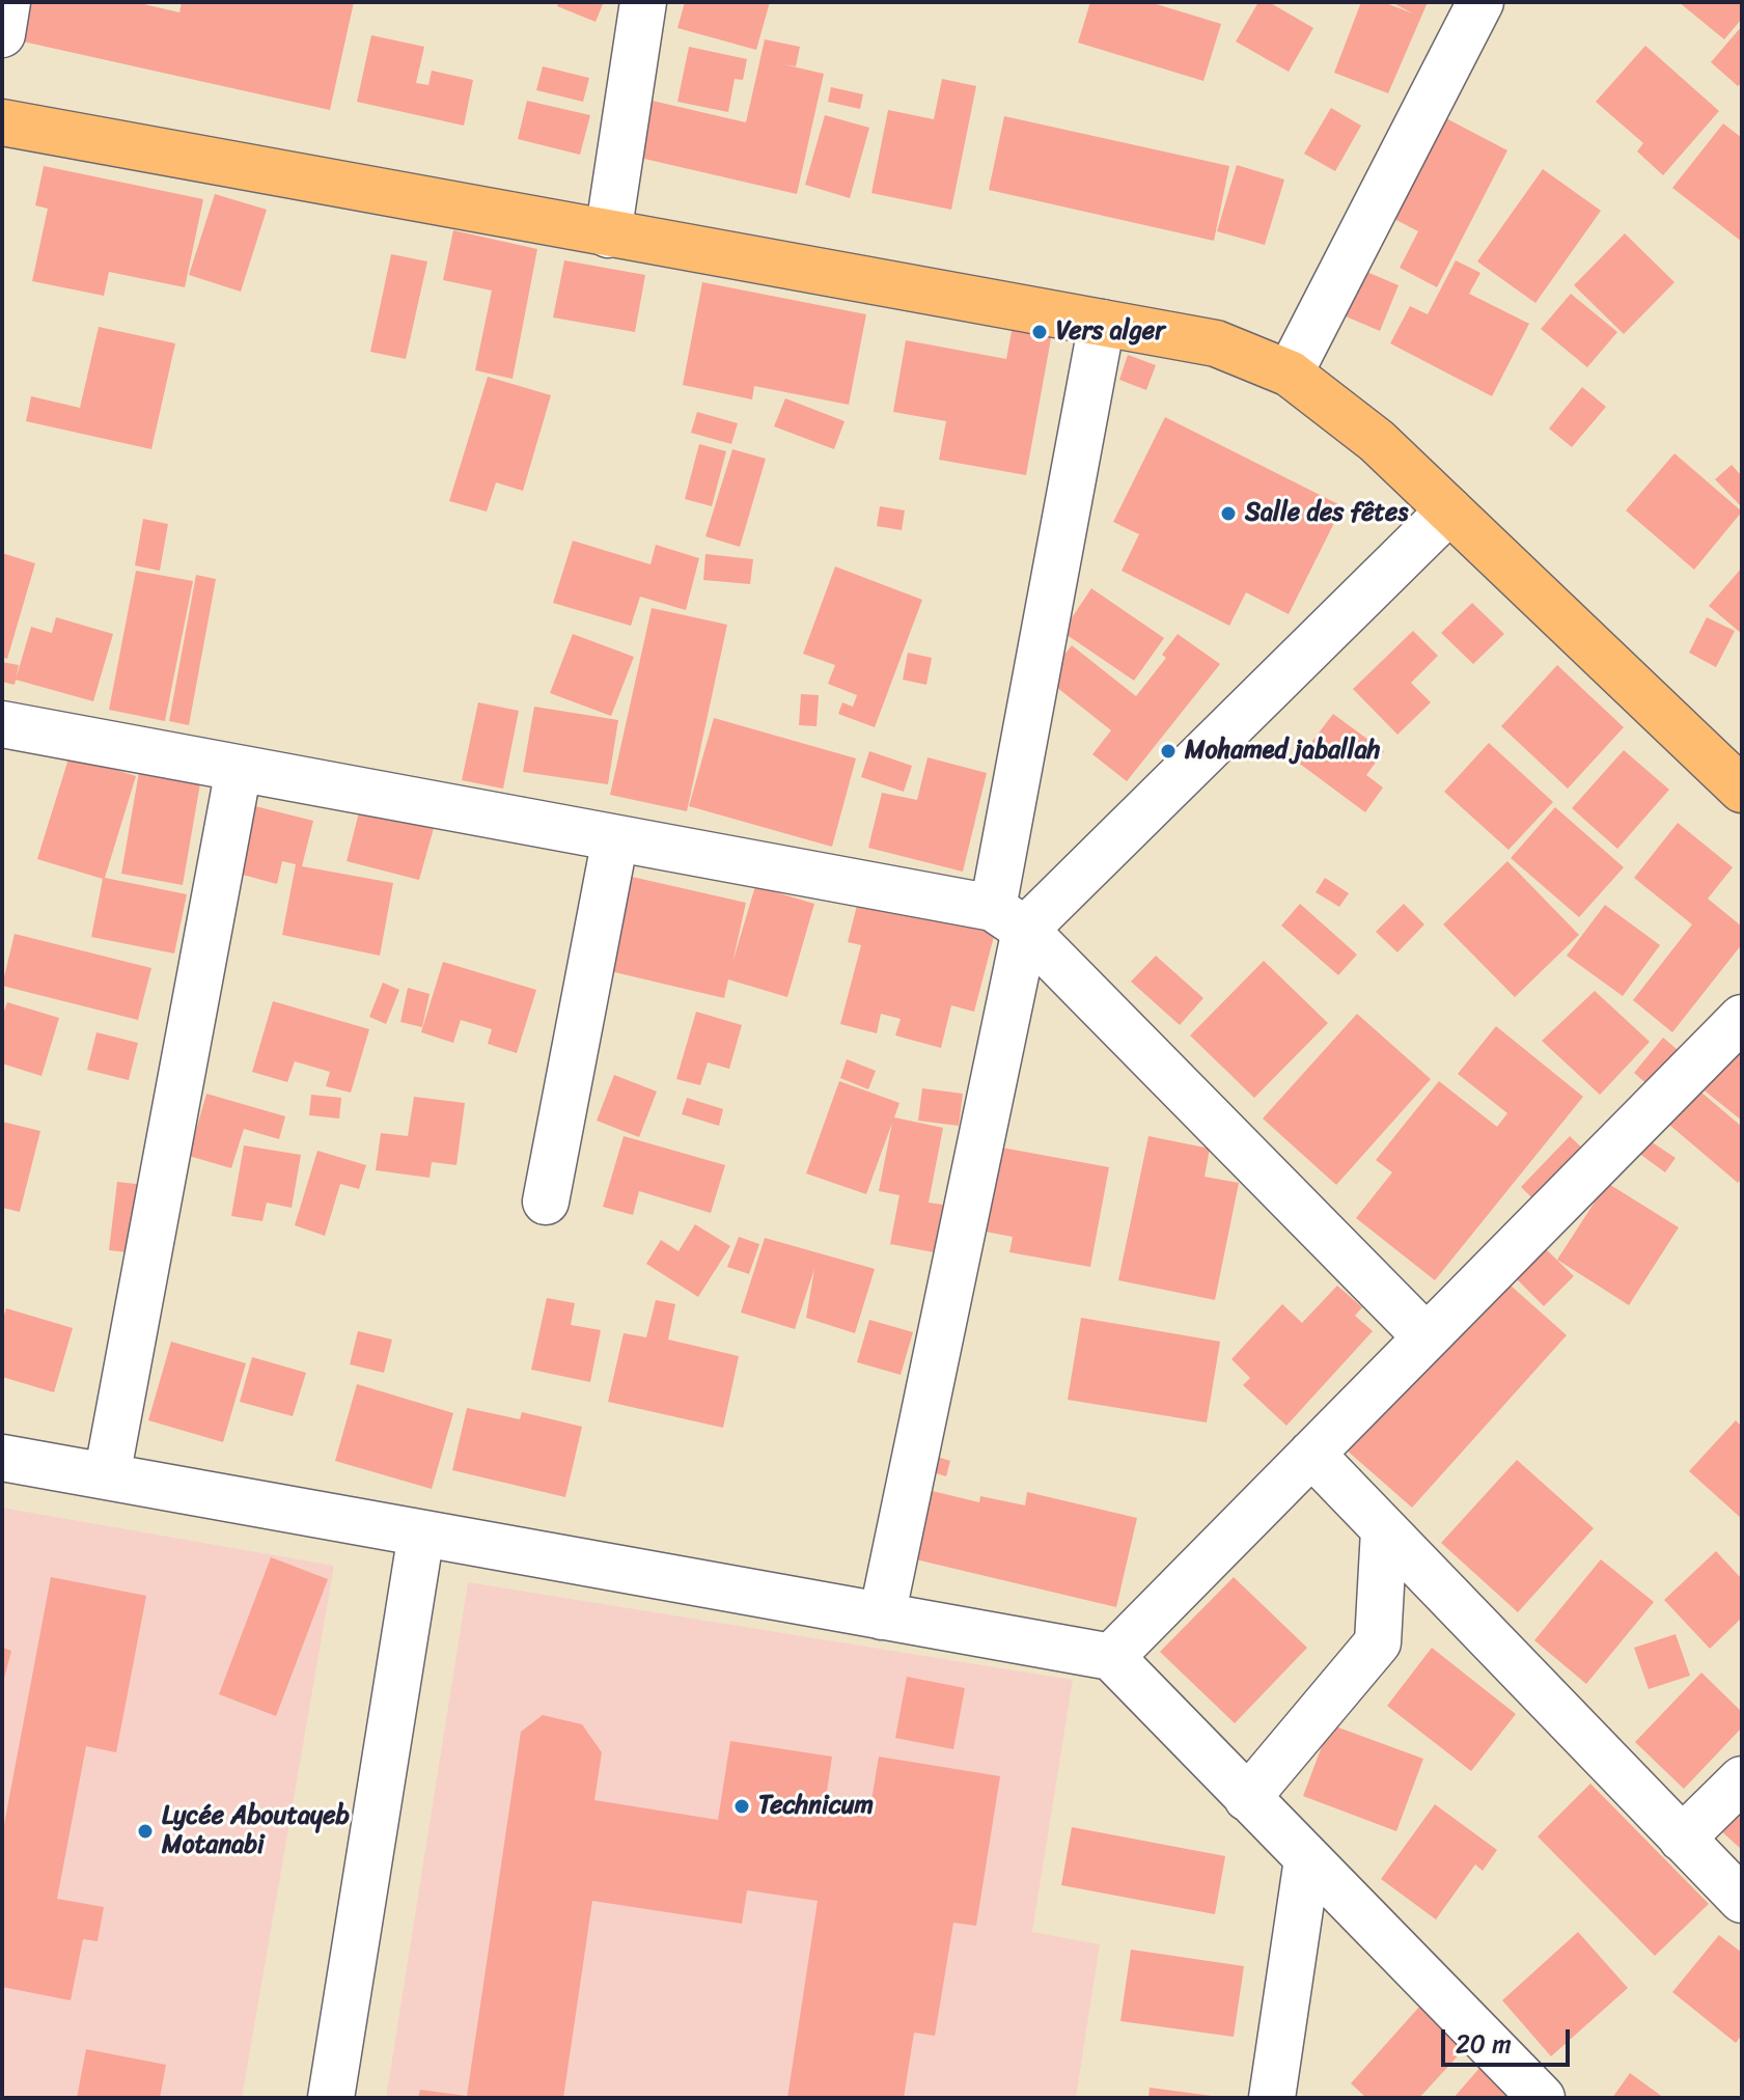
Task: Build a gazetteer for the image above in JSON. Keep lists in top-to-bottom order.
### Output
{
  "places": [
    "Vers alger",
    "Salle des fêtes",
    "Mohamed jaballah",
    "Technicum",
    "Lycée Aboutayeb Motanabi"
  ],
  "scale_bar": "20 m"
}
